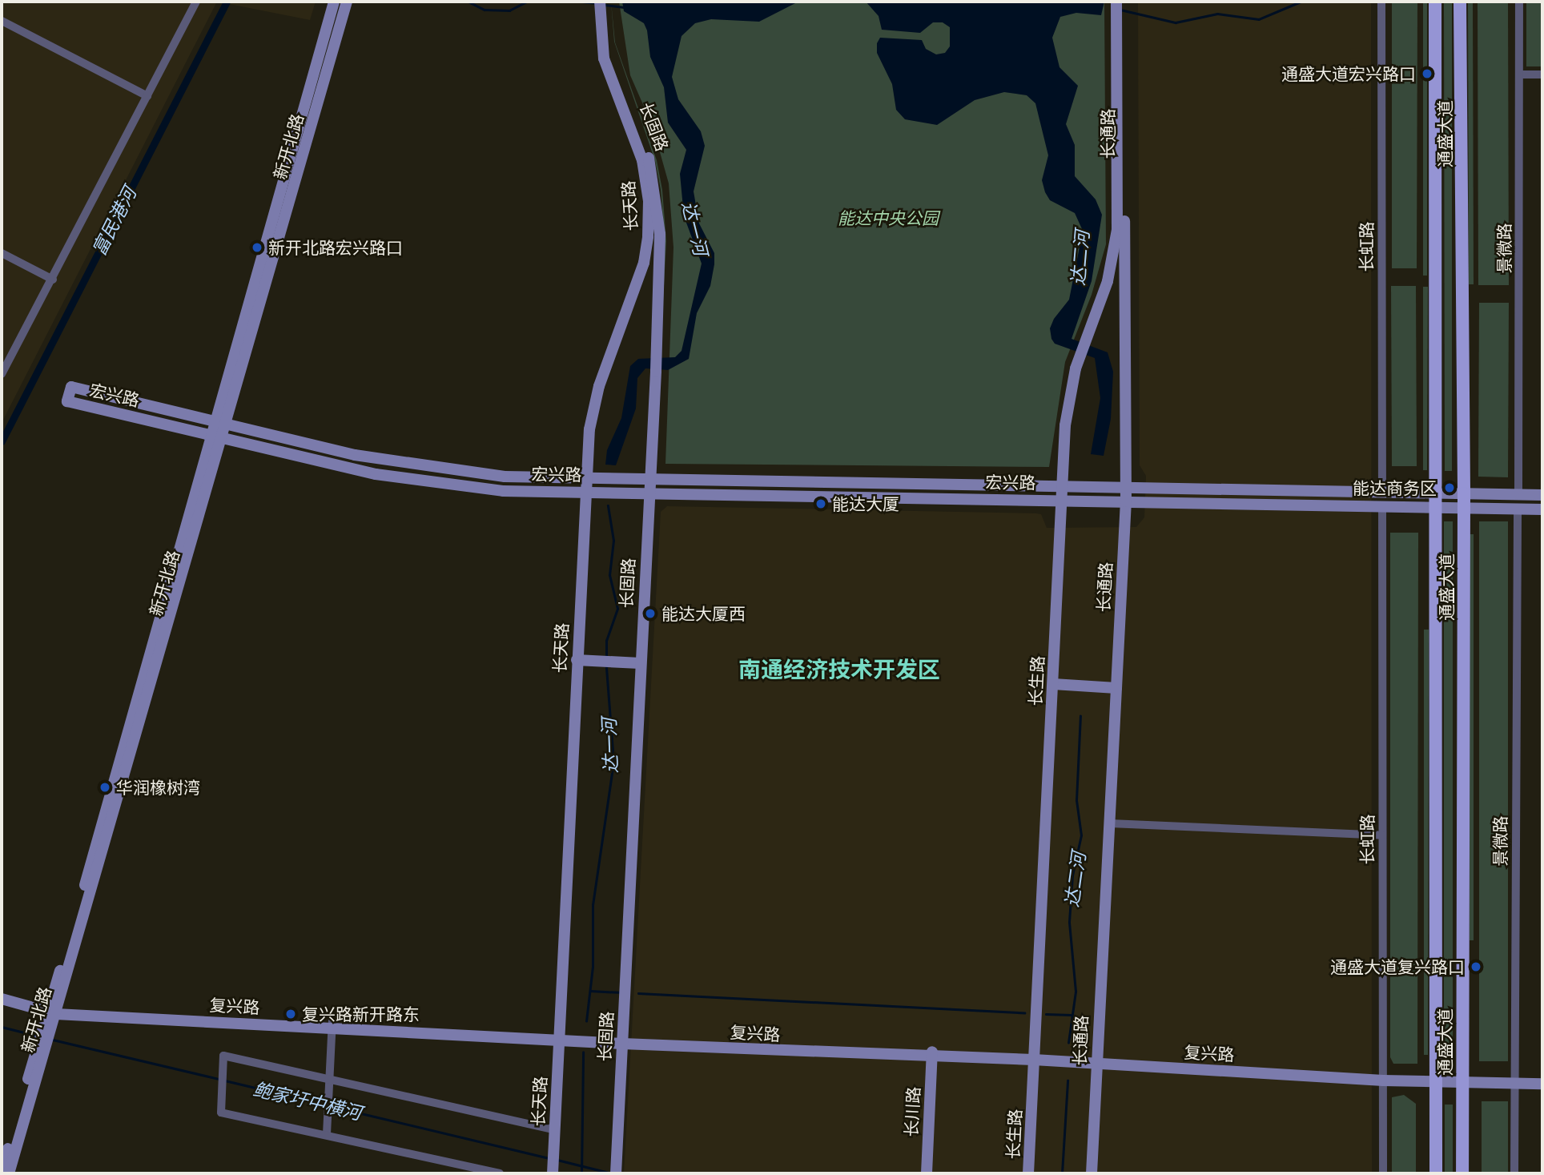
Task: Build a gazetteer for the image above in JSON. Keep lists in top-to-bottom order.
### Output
{
  "streets": {
    "main road": ["通盛大道"],
    "street": [
      "长固路",
      "长通路",
      "新开北路",
      "长天路",
      "长虹路",
      "景微路",
      "宏兴路",
      "长生路",
      "复兴路",
      "长川路"
    ]
  },
  "crossings": [
    ["长固路", "长天路"],
    ["长固路", "宏兴路"],
    ["长固路", "复兴路"],
    ["长通路", "宏兴路"],
    ["长通路", "长生路"],
    ["长通路", "复兴路"],
    ["通盛大道", "宏兴路"],
    ["通盛大道", "复兴路"],
    ["新开北路", "宏兴路"],
    ["新开北路", "复兴路"],
    ["长天路", "宏兴路"],
    ["长天路", "复兴路"],
    ["长虹路", "宏兴路"],
    ["长虹路", "复兴路"],
    ["景微路", "宏兴路"],
    ["景微路", "复兴路"],
    ["宏兴路", "长生路"],
    ["长生路", "复兴路"],
    ["复兴路", "长川路"]
  ],
  "districts": ["南通经济技术开发区"],
  "water": [
    "富民港河",
    "达一河",
    "达二河",
    "鲍家圩中横河"
  ],
  "parks": ["能达中央公园"],
  "places": [
    "通盛大道宏兴路口",
    "新开北路宏兴路口",
    "能达商务区",
    "能达大厦",
    "能达大厦西",
    "华润橡树湾",
    "通盛大道复兴路口",
    "复兴路新开路东"
  ]
}
